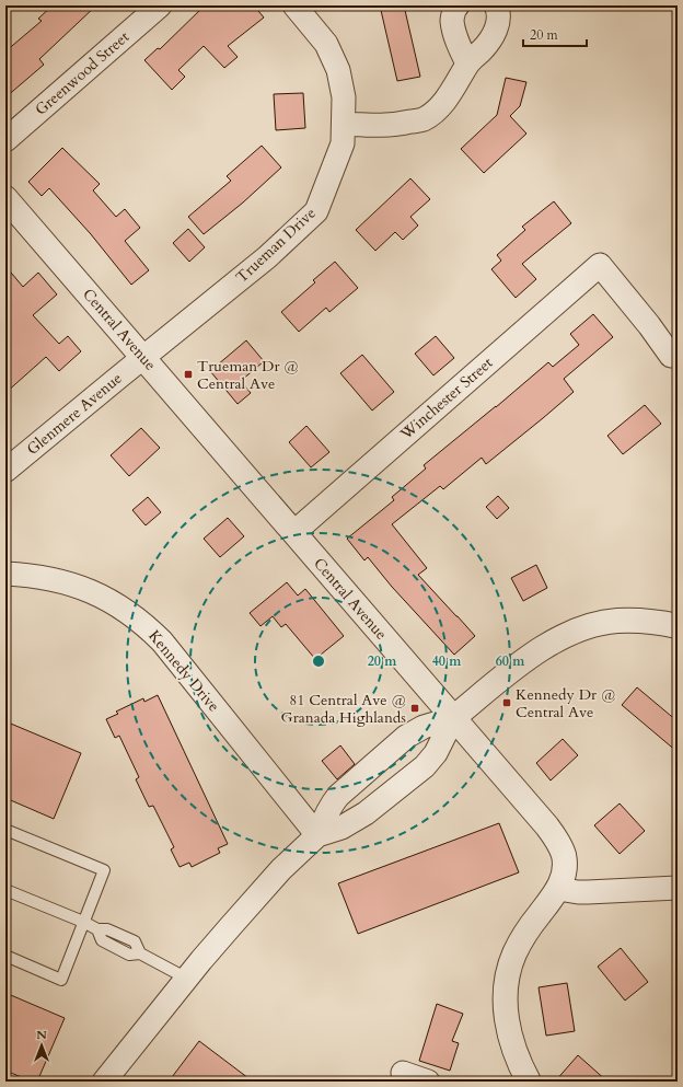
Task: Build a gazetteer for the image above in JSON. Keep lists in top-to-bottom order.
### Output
{
  "streets": {
    "street": [
      "Greenwood Street",
      "Trueman Drive",
      "Central Avenue",
      "Winchester Street",
      "Glenmere Avenue",
      "Kennedy Drive"
    ]
  },
  "crossings": [
    ["Trueman Drive", "Central Avenue"],
    ["Trueman Drive", "Glenmere Avenue"],
    ["Central Avenue", "Winchester Street"],
    ["Central Avenue", "Glenmere Avenue"]
  ],
  "places": {
    "transit": ["Trueman Dr @ Central Ave", "Kennedy Dr @ Central Ave", "81 Central Ave @ Granada Highlands"]
  },
  "scale_bar": "20 m",
  "north": "top",
  "rings": ["20 m", "40 m", "60 m"]
}
